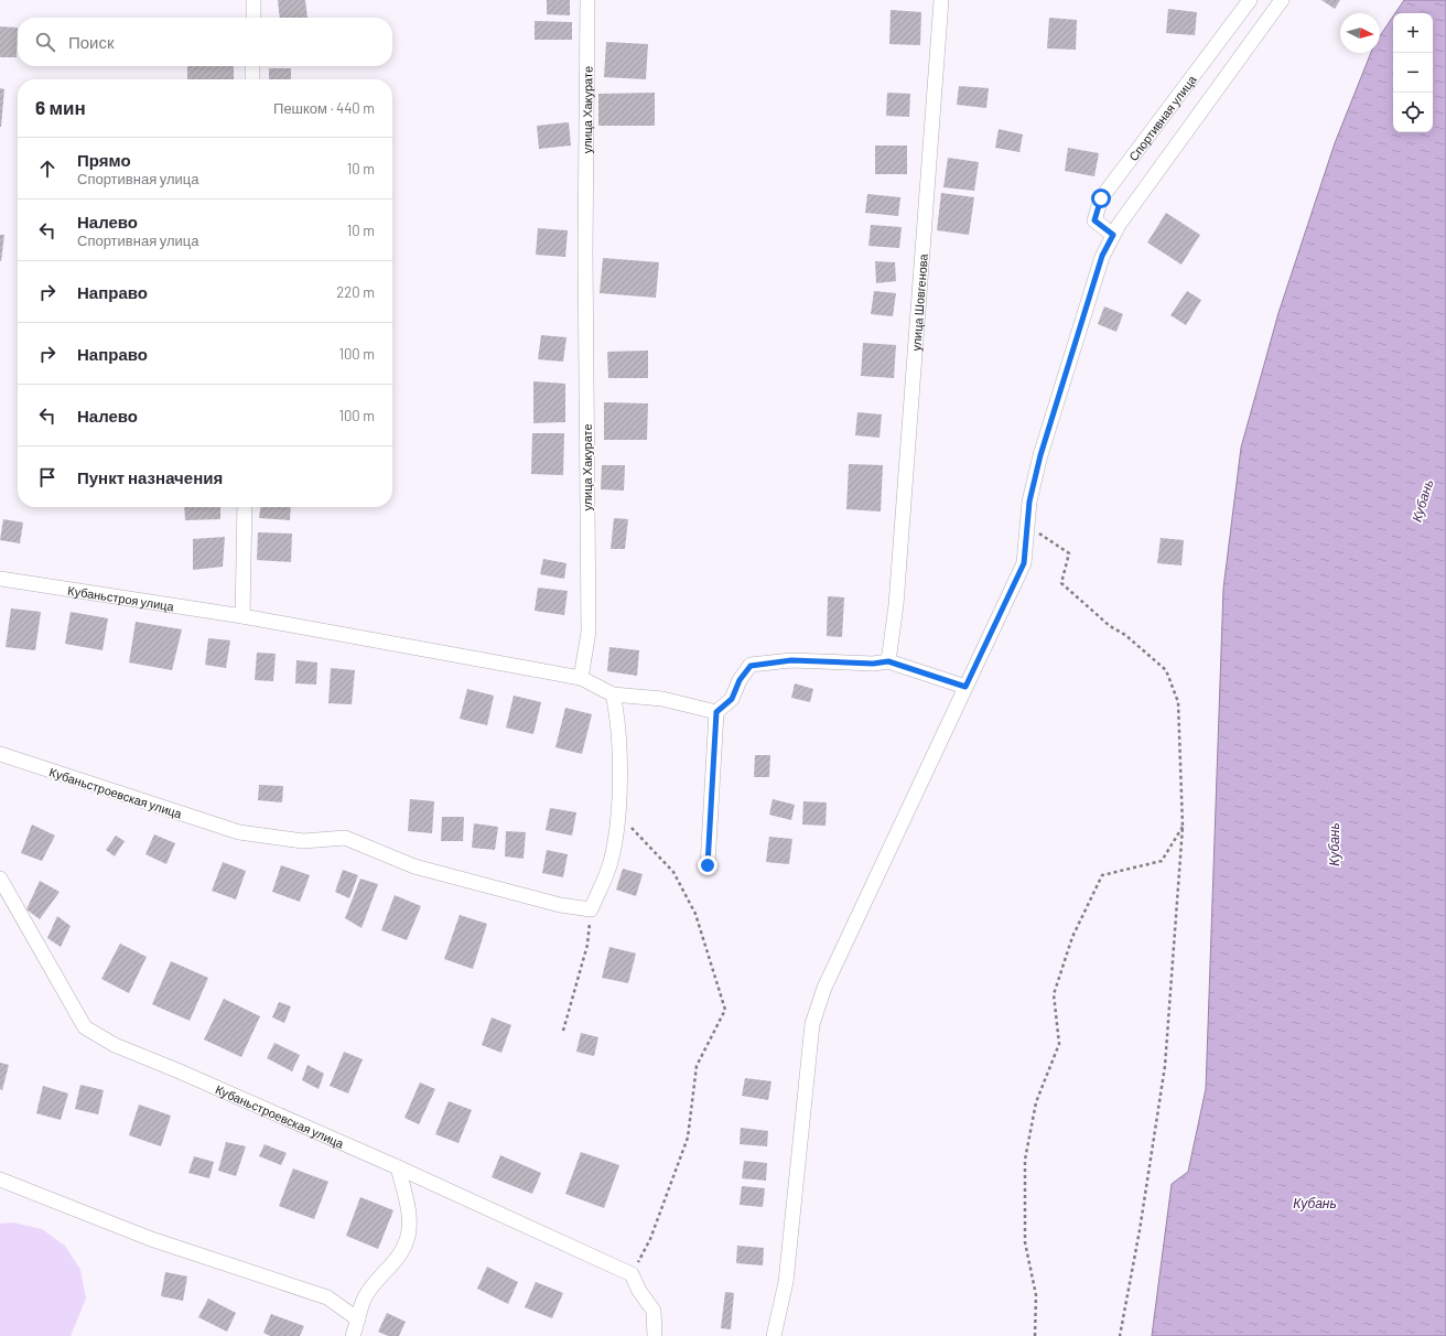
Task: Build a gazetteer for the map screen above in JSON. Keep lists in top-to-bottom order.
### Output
{
  "streets": {
    "street": [
      "улица Хакурате",
      "Спортивная улица",
      "улица Шовгенова",
      "Кубаньстроя улица",
      "Кубаньстроевская улица"
    ]
  },
  "crossings": [
    ["улица Хакурате", "Кубаньстроя улица"]
  ],
  "water": ["Кубань"],
  "north": "right",
  "page": {
    "map_buttons": ["+", "−"],
    "search": "Поиск",
    "heading": ["6 мин", "Пешком · 440 m"],
    "list": [
      ["Прямо", "Спортивная улица", "10 m"],
      ["Налево", "Спортивная улица", "10 m"],
      ["Направо", "220 m"],
      ["Направо", "100 m"],
      ["Налево", "100 m"],
      "Пункт назначения"
    ]
  }
}
